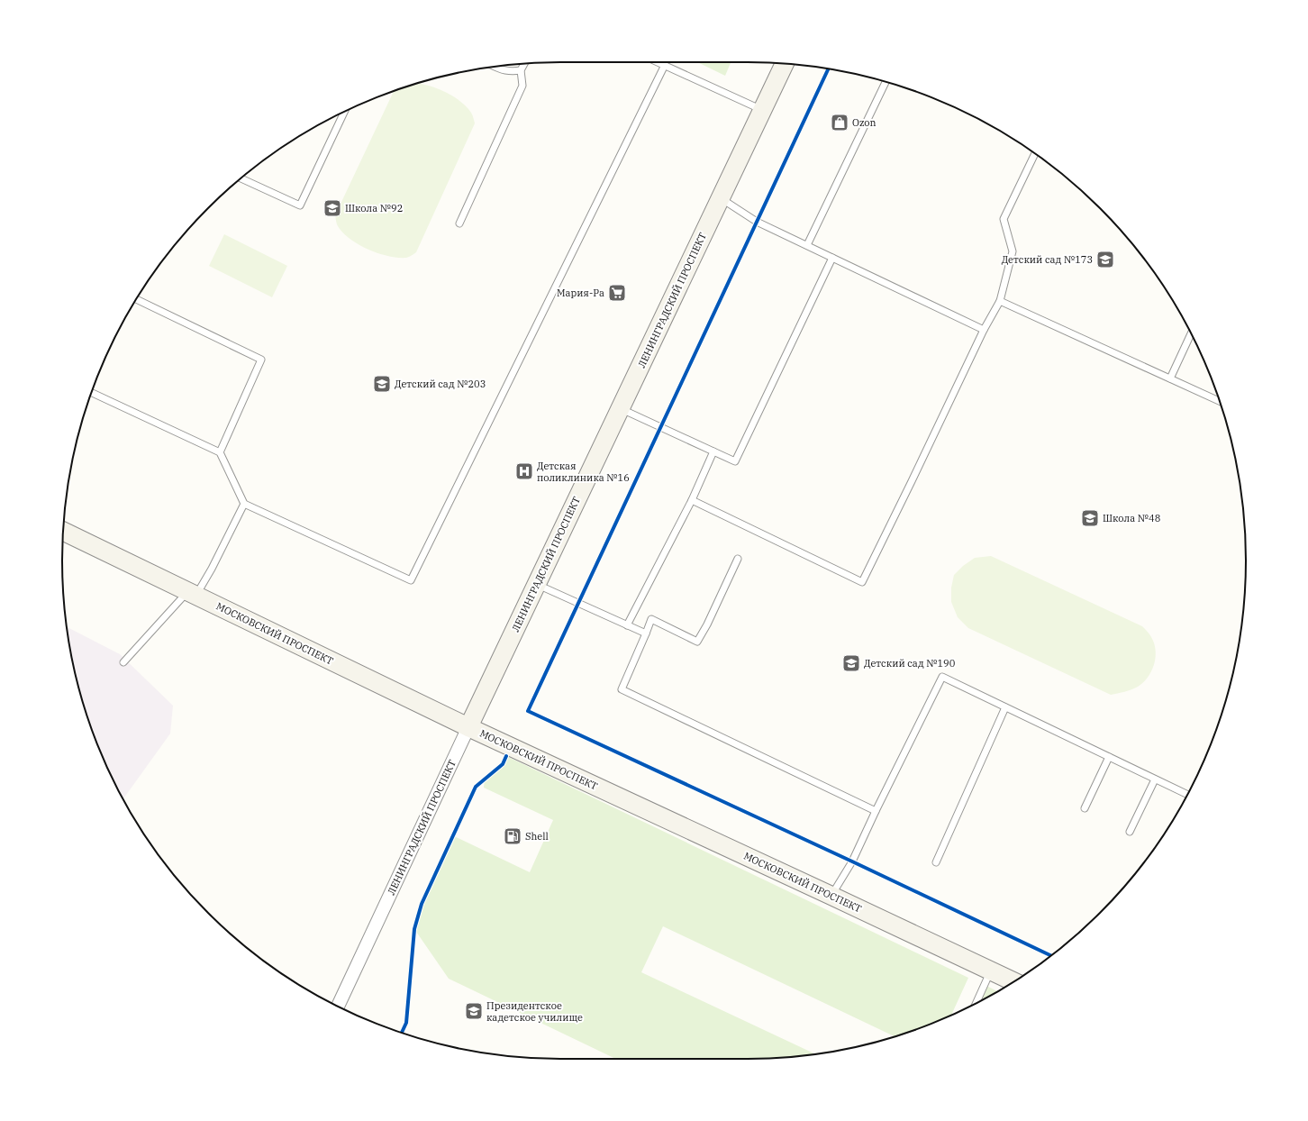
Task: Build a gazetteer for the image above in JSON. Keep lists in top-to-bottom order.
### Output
{
  "streets": {
    "street": ["ЛЕНИНГРАДСКИЙ ПРОСПЕКТ", "МОСКОВСКИЙ ПРОСПЕКТ"]
  },
  "crossings": [
    ["ЛЕНИНГРАДСКИЙ ПРОСПЕКТ", "МОСКОВСКИЙ ПРОСПЕКТ"]
  ],
  "places": {
    "shop": ["Ozon"],
    "school or university": [
      "Школа №92",
      "Детский сад №173",
      "Детский сад №203",
      "Школа №48",
      "Детский сад №190",
      "Президентское кадетское училище"
    ],
    "supermarket": ["Мария-Ра"],
    "hospital": ["Детская поликлиника №16"],
    "fuel station": ["Shell"]
  }
}
